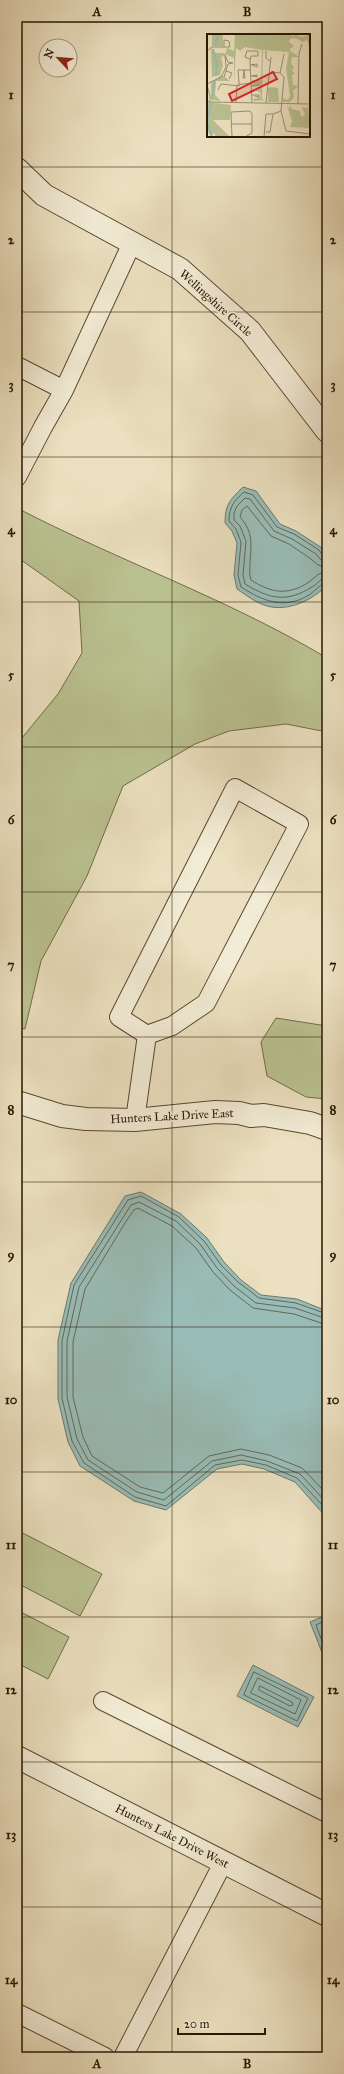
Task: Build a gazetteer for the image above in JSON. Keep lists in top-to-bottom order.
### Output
{
  "streets": {
    "street": ["Wellingshire Circle", "Hunters Lake Drive East", "Hunters Lake Drive West"]
  },
  "scale_bar": "20 m",
  "north": "top left",
  "grid": {
    "columns": ["A", "B"],
    "rows": [
      "1",
      "2",
      "3",
      "4",
      "5",
      "6",
      "7",
      "8",
      "9",
      "10",
      "11",
      "12",
      "13",
      "14"
    ]
  }
}
